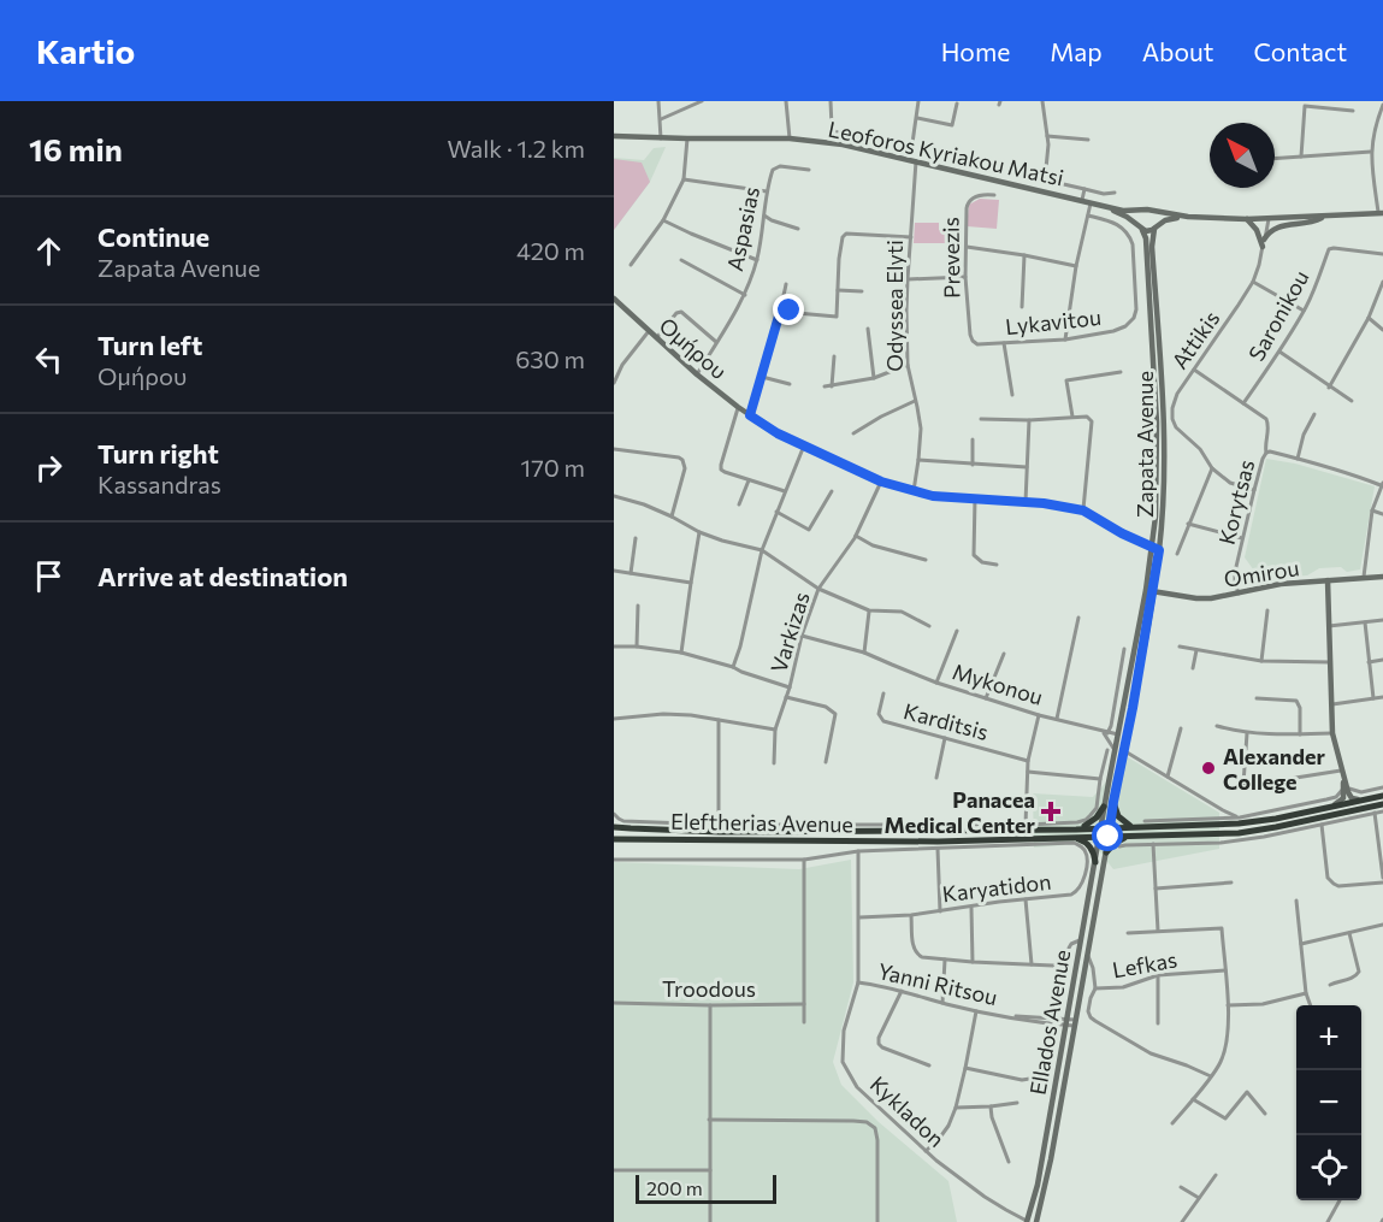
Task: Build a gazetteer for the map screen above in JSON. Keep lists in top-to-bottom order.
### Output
{
  "streets": {
    "highway": ["Eleftherias Avenue"],
    "main road": [
      "Leoforos Kyriakou Matsi",
      "Ομήρου",
      "Zapata Avenue",
      "Omirou",
      "Ellados Avenue"
    ],
    "street": [
      "Aspasias",
      "Prevezis",
      "Odyssea Elyti",
      "Saronikou",
      "Lykavitou",
      "Attikis",
      "Korytsas",
      "Varkizas",
      "Mykonou",
      "Karditsis",
      "Karyatidon",
      "Lefkas",
      "Yanni Ritsou",
      "Troodous",
      "Kykladon"
    ]
  },
  "crossings": [
    ["Leoforos Kyriakou Matsi", "Odyssea Elyti"],
    ["Leoforos Kyriakou Matsi", "Attikis"],
    ["Leoforos Kyriakou Matsi", "Zapata Avenue"],
    ["Aspasias", "Ομήρου"],
    ["Prevezis", "Lykavitou"],
    ["Odyssea Elyti", "Ομήρου"],
    ["Attikis", "Korytsas"],
    ["Ομήρου", "Zapata Avenue"],
    ["Ομήρου", "Varkizas"],
    ["Zapata Avenue", "Omirou"],
    ["Zapata Avenue", "Mykonou"],
    ["Zapata Avenue", "Eleftherias Avenue"],
    ["Zapata Avenue", "Ellados Avenue"],
    ["Korytsas", "Omirou"],
    ["Varkizas", "Mykonou"],
    ["Eleftherias Avenue", "Karyatidon"],
    ["Eleftherias Avenue", "Ellados Avenue"],
    ["Karyatidon", "Kykladon"],
    ["Yanni Ritsou", "Ellados Avenue"],
    ["Yanni Ritsou", "Kykladon"],
    ["Ellados Avenue", "Kykladon"]
  ],
  "places": {
    "other": ["Alexander College"],
    "health": ["Panacea Medical Center"]
  },
  "scale_bar": "200 m",
  "north": "top left",
  "page": {
    "header": "Kartio",
    "nav": [
      "Home",
      "Map",
      "About",
      "Contact"
    ],
    "heading": ["16 min", "Walk · 1.2 km"],
    "list": [
      ["Continue", "Zapata Avenue", "420 m"],
      ["Turn left", "Ομήρου", "630 m"],
      ["Turn right", "Kassandras", "170 m"],
      "Arrive at destination"
    ],
    "map_buttons": ["+", "−"],
    "scale": "200 m"
  }
}
